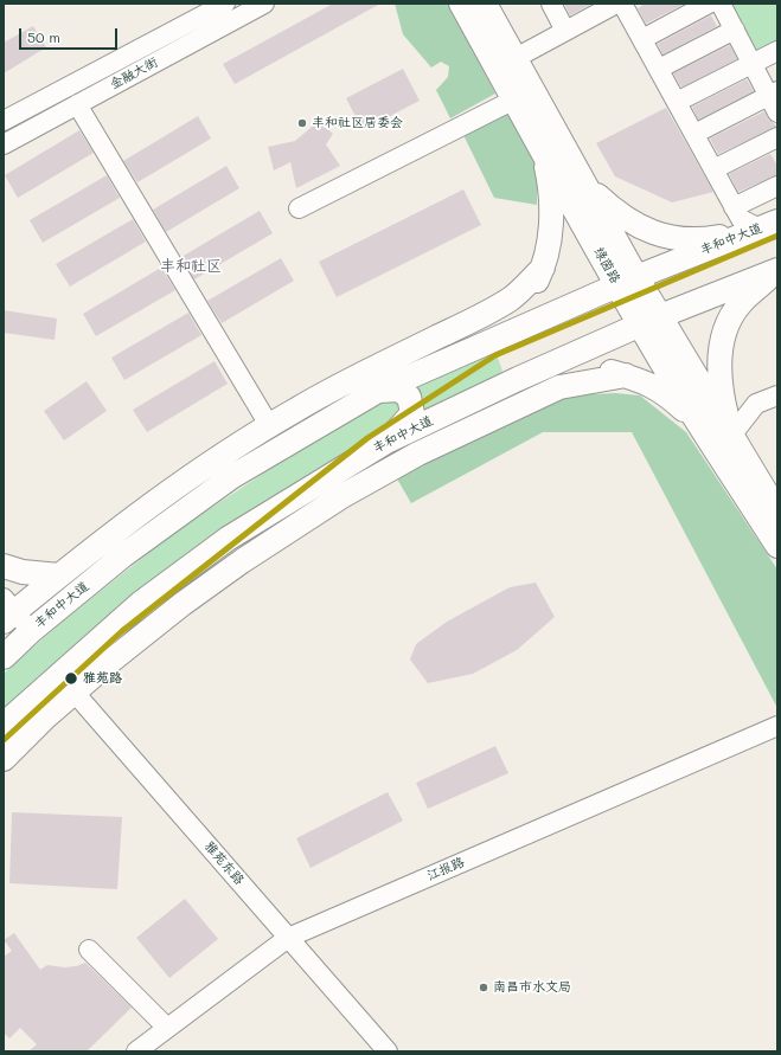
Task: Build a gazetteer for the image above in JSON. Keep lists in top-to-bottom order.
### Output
{
  "streets": {
    "main road": ["丰和中大道", "绿茵路"],
    "street": ["金融大街", "雅苑东路", "江报路"]
  },
  "crossings": [
    ["丰和中大道", "绿茵路"],
    ["丰和中大道", "雅苑东路"],
    ["雅苑东路", "江报路"]
  ],
  "districts": ["丰和社区"],
  "places": ["丰和社区居委会", "雅苑路", "南昌市水文局"],
  "scale_bar": "50 m"
}
